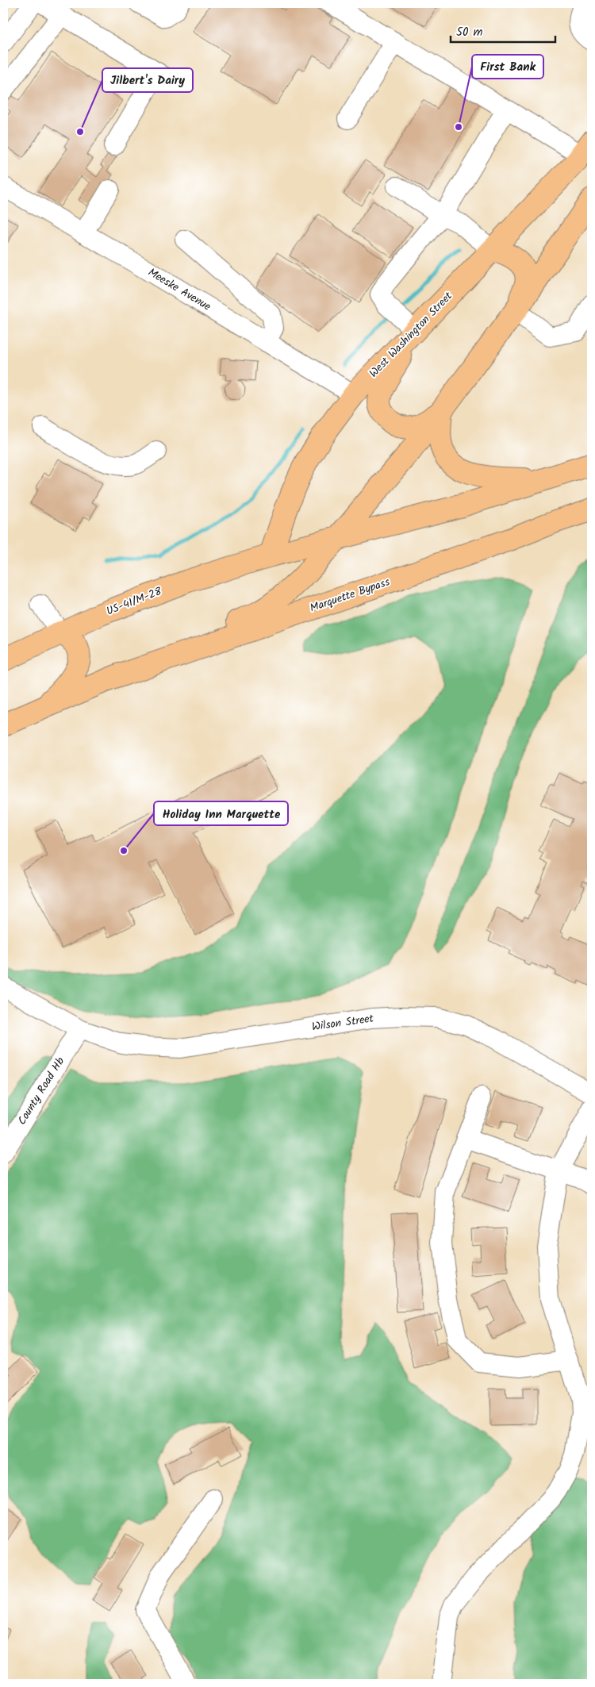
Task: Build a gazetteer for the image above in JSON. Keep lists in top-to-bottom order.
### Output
{
  "streets": {
    "main road": ["West Washington Street", "Marquette Bypass", "US-41/M-28"],
    "street": ["Meeske Avenue", "Wilson Street", "County Road Hb"]
  },
  "crossings": [
    ["Meeske Avenue", "West Washington Street"],
    ["West Washington Street", "US-41/M-28"],
    ["Wilson Street", "County Road Hb"]
  ],
  "places": ["First Bank", "Jilbert's Dairy", "Holiday Inn Marquette"],
  "scale_bar": "50 m"
}
